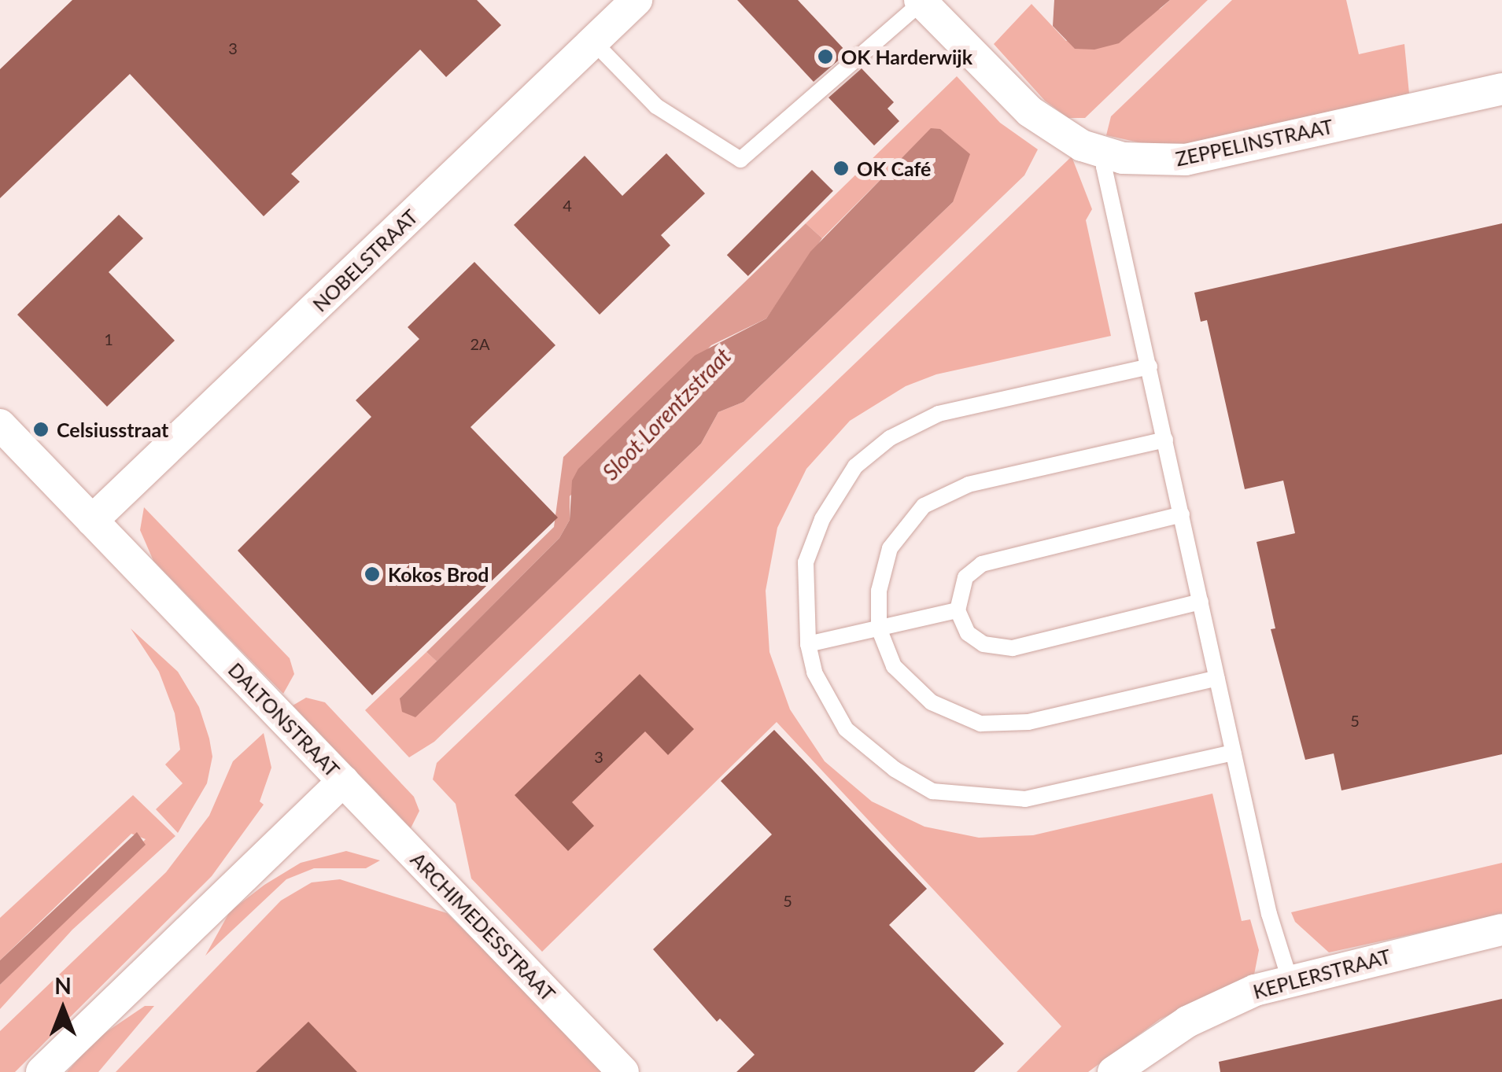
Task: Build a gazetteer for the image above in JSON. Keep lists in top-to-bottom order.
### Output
{
  "streets": {
    "street": [
      "ZEPPELINSTRAAT",
      "NOBELSTRAAT",
      "DALTONSTRAAT",
      "ARCHIMEDESSTRAAT",
      "KEPLERSTRAAT"
    ]
  },
  "crossings": [
    ["NOBELSTRAAT", "DALTONSTRAAT"],
    ["DALTONSTRAAT", "ARCHIMEDESSTRAAT"]
  ],
  "water": ["Sloot Lorentzstraat"],
  "places": [
    "OK Harderwijk",
    "OK Café",
    "Celsiusstraat",
    "Kokos Brod"
  ],
  "house_numbers": [
    "3",
    "4",
    "1",
    "2A",
    "5",
    "3",
    "5"
  ],
  "north": "top"
}
